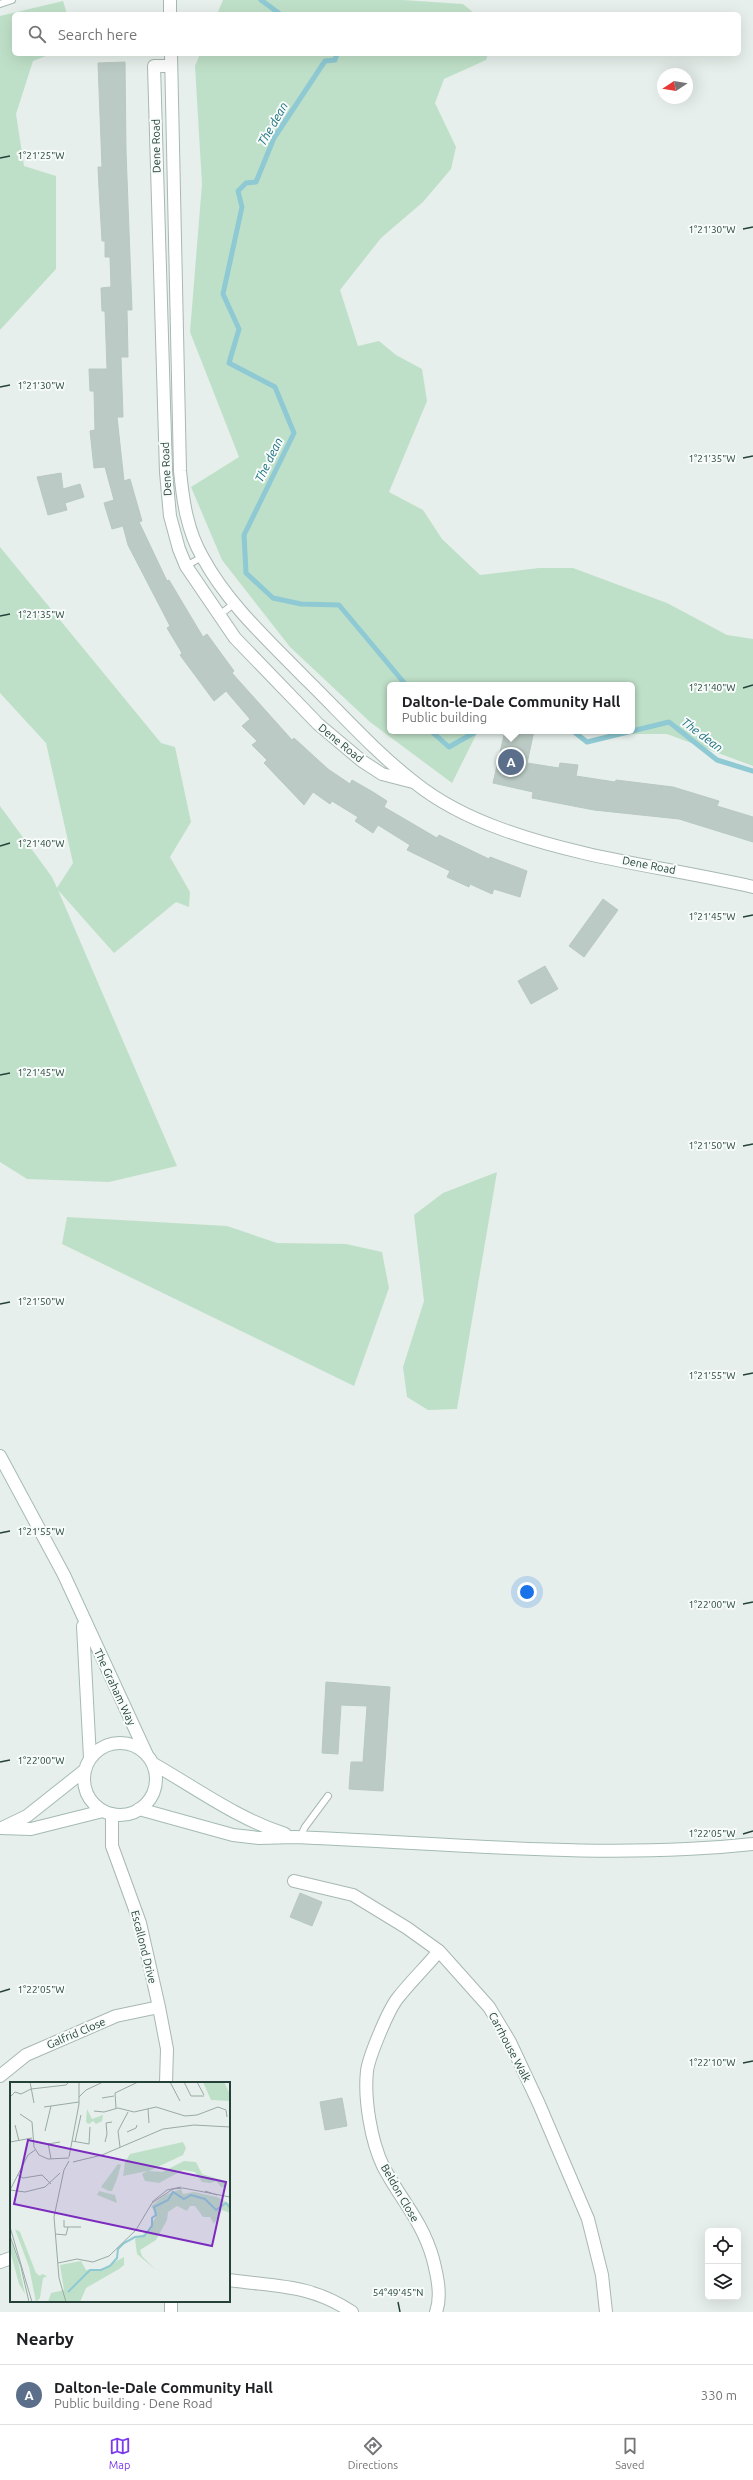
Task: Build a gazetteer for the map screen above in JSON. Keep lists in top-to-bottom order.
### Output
{
  "streets": {
    "street": [
      "Dene Road",
      "The Graham Way",
      "Escallond Drive",
      "Galfrid Close",
      "Carrhouse Walk",
      "Beldon Close"
    ]
  },
  "crossings": [
    ["The Graham Way", "Escallond Drive"],
    ["Escallond Drive", "Galfrid Close"],
    ["Carrhouse Walk", "Beldon Close"]
  ],
  "water": ["The dean"],
  "north": "left",
  "page": {
    "search": "Search here",
    "popup": ["Dalton-le-Dale Community Hall", "Public building"],
    "pins": "A",
    "heading": "Nearby",
    "list": [
      {
        "mark": "A",
        "name": "Dalton-le-Dale Community Hall",
        "note": "Public building · Dene Road",
        "value": "330 m"
      }
    ],
    "nav": ["Map", "Directions", "Saved"]
  },
  "coordinates": [
    "1°21'25\"W",
    "1°21'30\"W",
    "1°21'35\"W",
    "1°21'40\"W",
    "1°21'45\"W",
    "1°21'50\"W",
    "1°21'55\"W",
    "1°22'00\"W",
    "1°22'05\"W",
    "1°22'10\"W",
    "54°49'45\"N"
  ]
}
